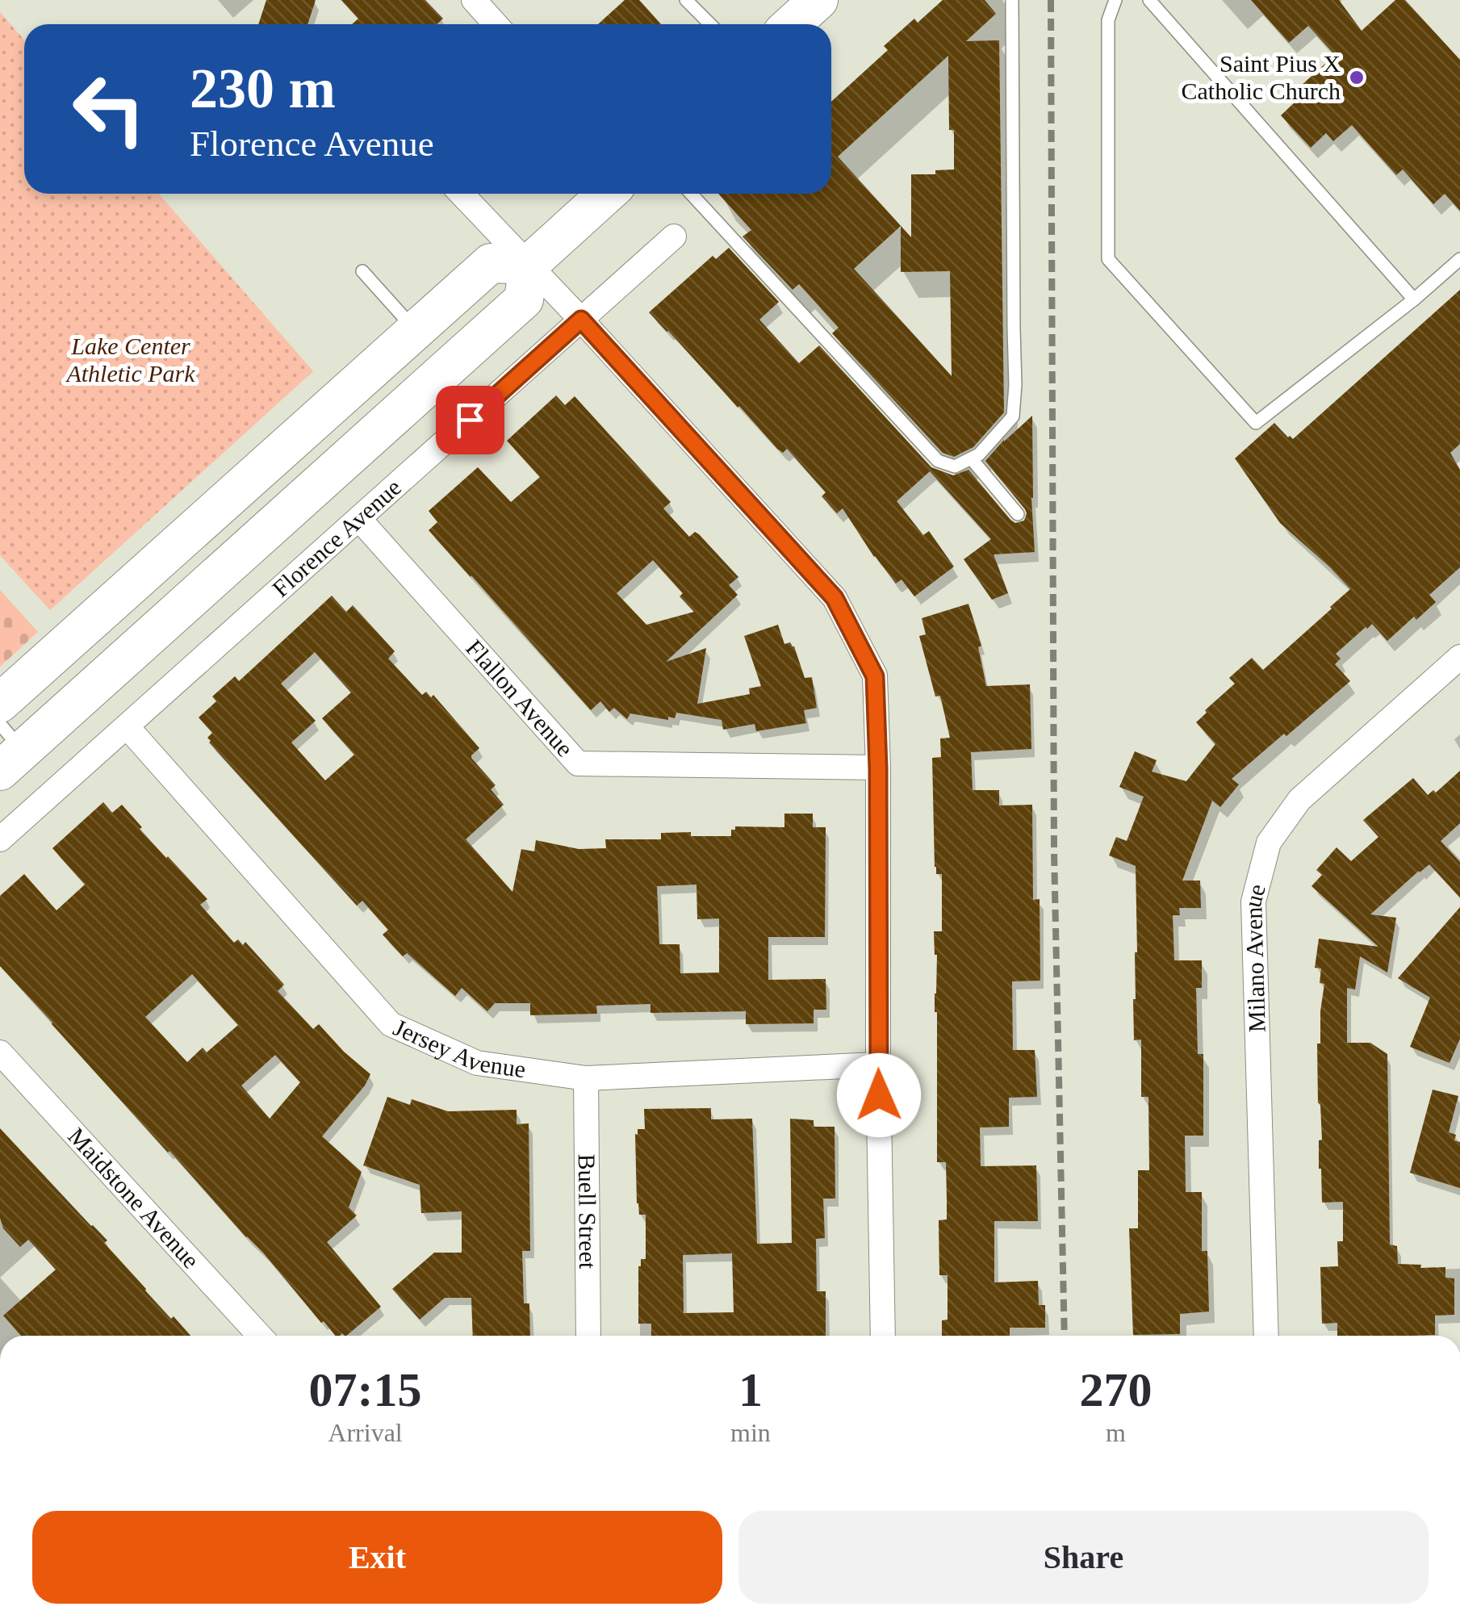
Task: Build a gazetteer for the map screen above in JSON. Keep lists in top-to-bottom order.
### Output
{
  "streets": {
    "street": [
      "Florence Avenue",
      "Flallon Avenue",
      "Milano Avenue",
      "Jersey Avenue",
      "Maidstone Avenue",
      "Buell Street"
    ]
  },
  "crossings": [
    ["Florence Avenue", "Flallon Avenue"],
    ["Florence Avenue", "Jersey Avenue"],
    ["Jersey Avenue", "Buell Street"]
  ],
  "parks": ["Lake Center Athletic Park"],
  "places": ["Saint Pius X Catholic Church"],
  "page": {
    "turn": ["230 m", "Florence Avenue"],
    "eta": [
      "07:15",
      "Arrival",
      "1",
      "min",
      "270",
      "m"
    ],
    "buttons": ["Exit", "Share"]
  }
}
